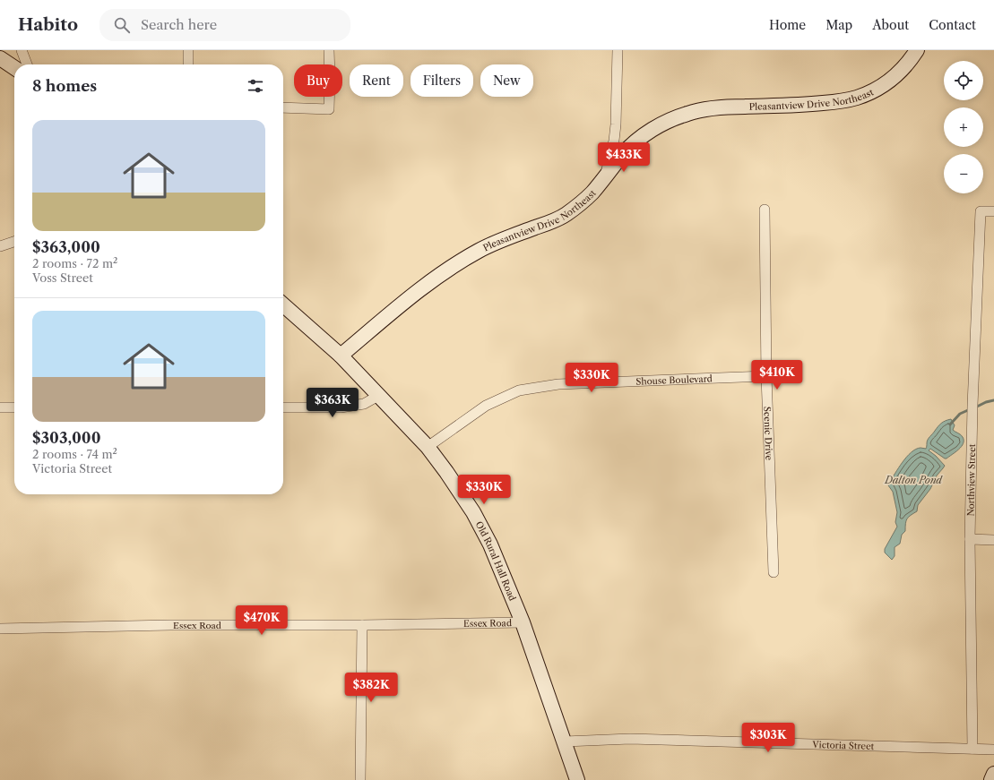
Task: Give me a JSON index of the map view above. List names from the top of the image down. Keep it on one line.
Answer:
{"streets":{"street":["Pleasantview Drive Northeast","Shouse Boulevard","Scenic Drive","Northview Street","Old Rural Hall Road","Essex Road","Victoria Street"]},"crossings":[["Pleasantview Drive Northeast","Old Rural Hall Road"],["Shouse Boulevard","Scenic Drive"],["Shouse Boulevard","Old Rural Hall Road"],["Northview Street","Victoria Street"],["Old Rural Hall Road","Essex Road"],["Old Rural Hall Road","Victoria Street"]],"water":["Dalton Pond"],"page":{"header":"Habito","search":"Search here","nav":["Home","Map","About","Contact"],"map_buttons":["+","−"],"chip":["Buy","Rent","Filters","New"],"heading":"8 homes","list":[{"name":"$363,000","note":"2 rooms · 72 m² · Voss Street"},{"name":"$303,000","note":"2 rooms · 74 m² · Victoria Street"}],"price":["$433K","$410K","$330K","$363K","$330K","$470K","$382K","$303K"]}}
